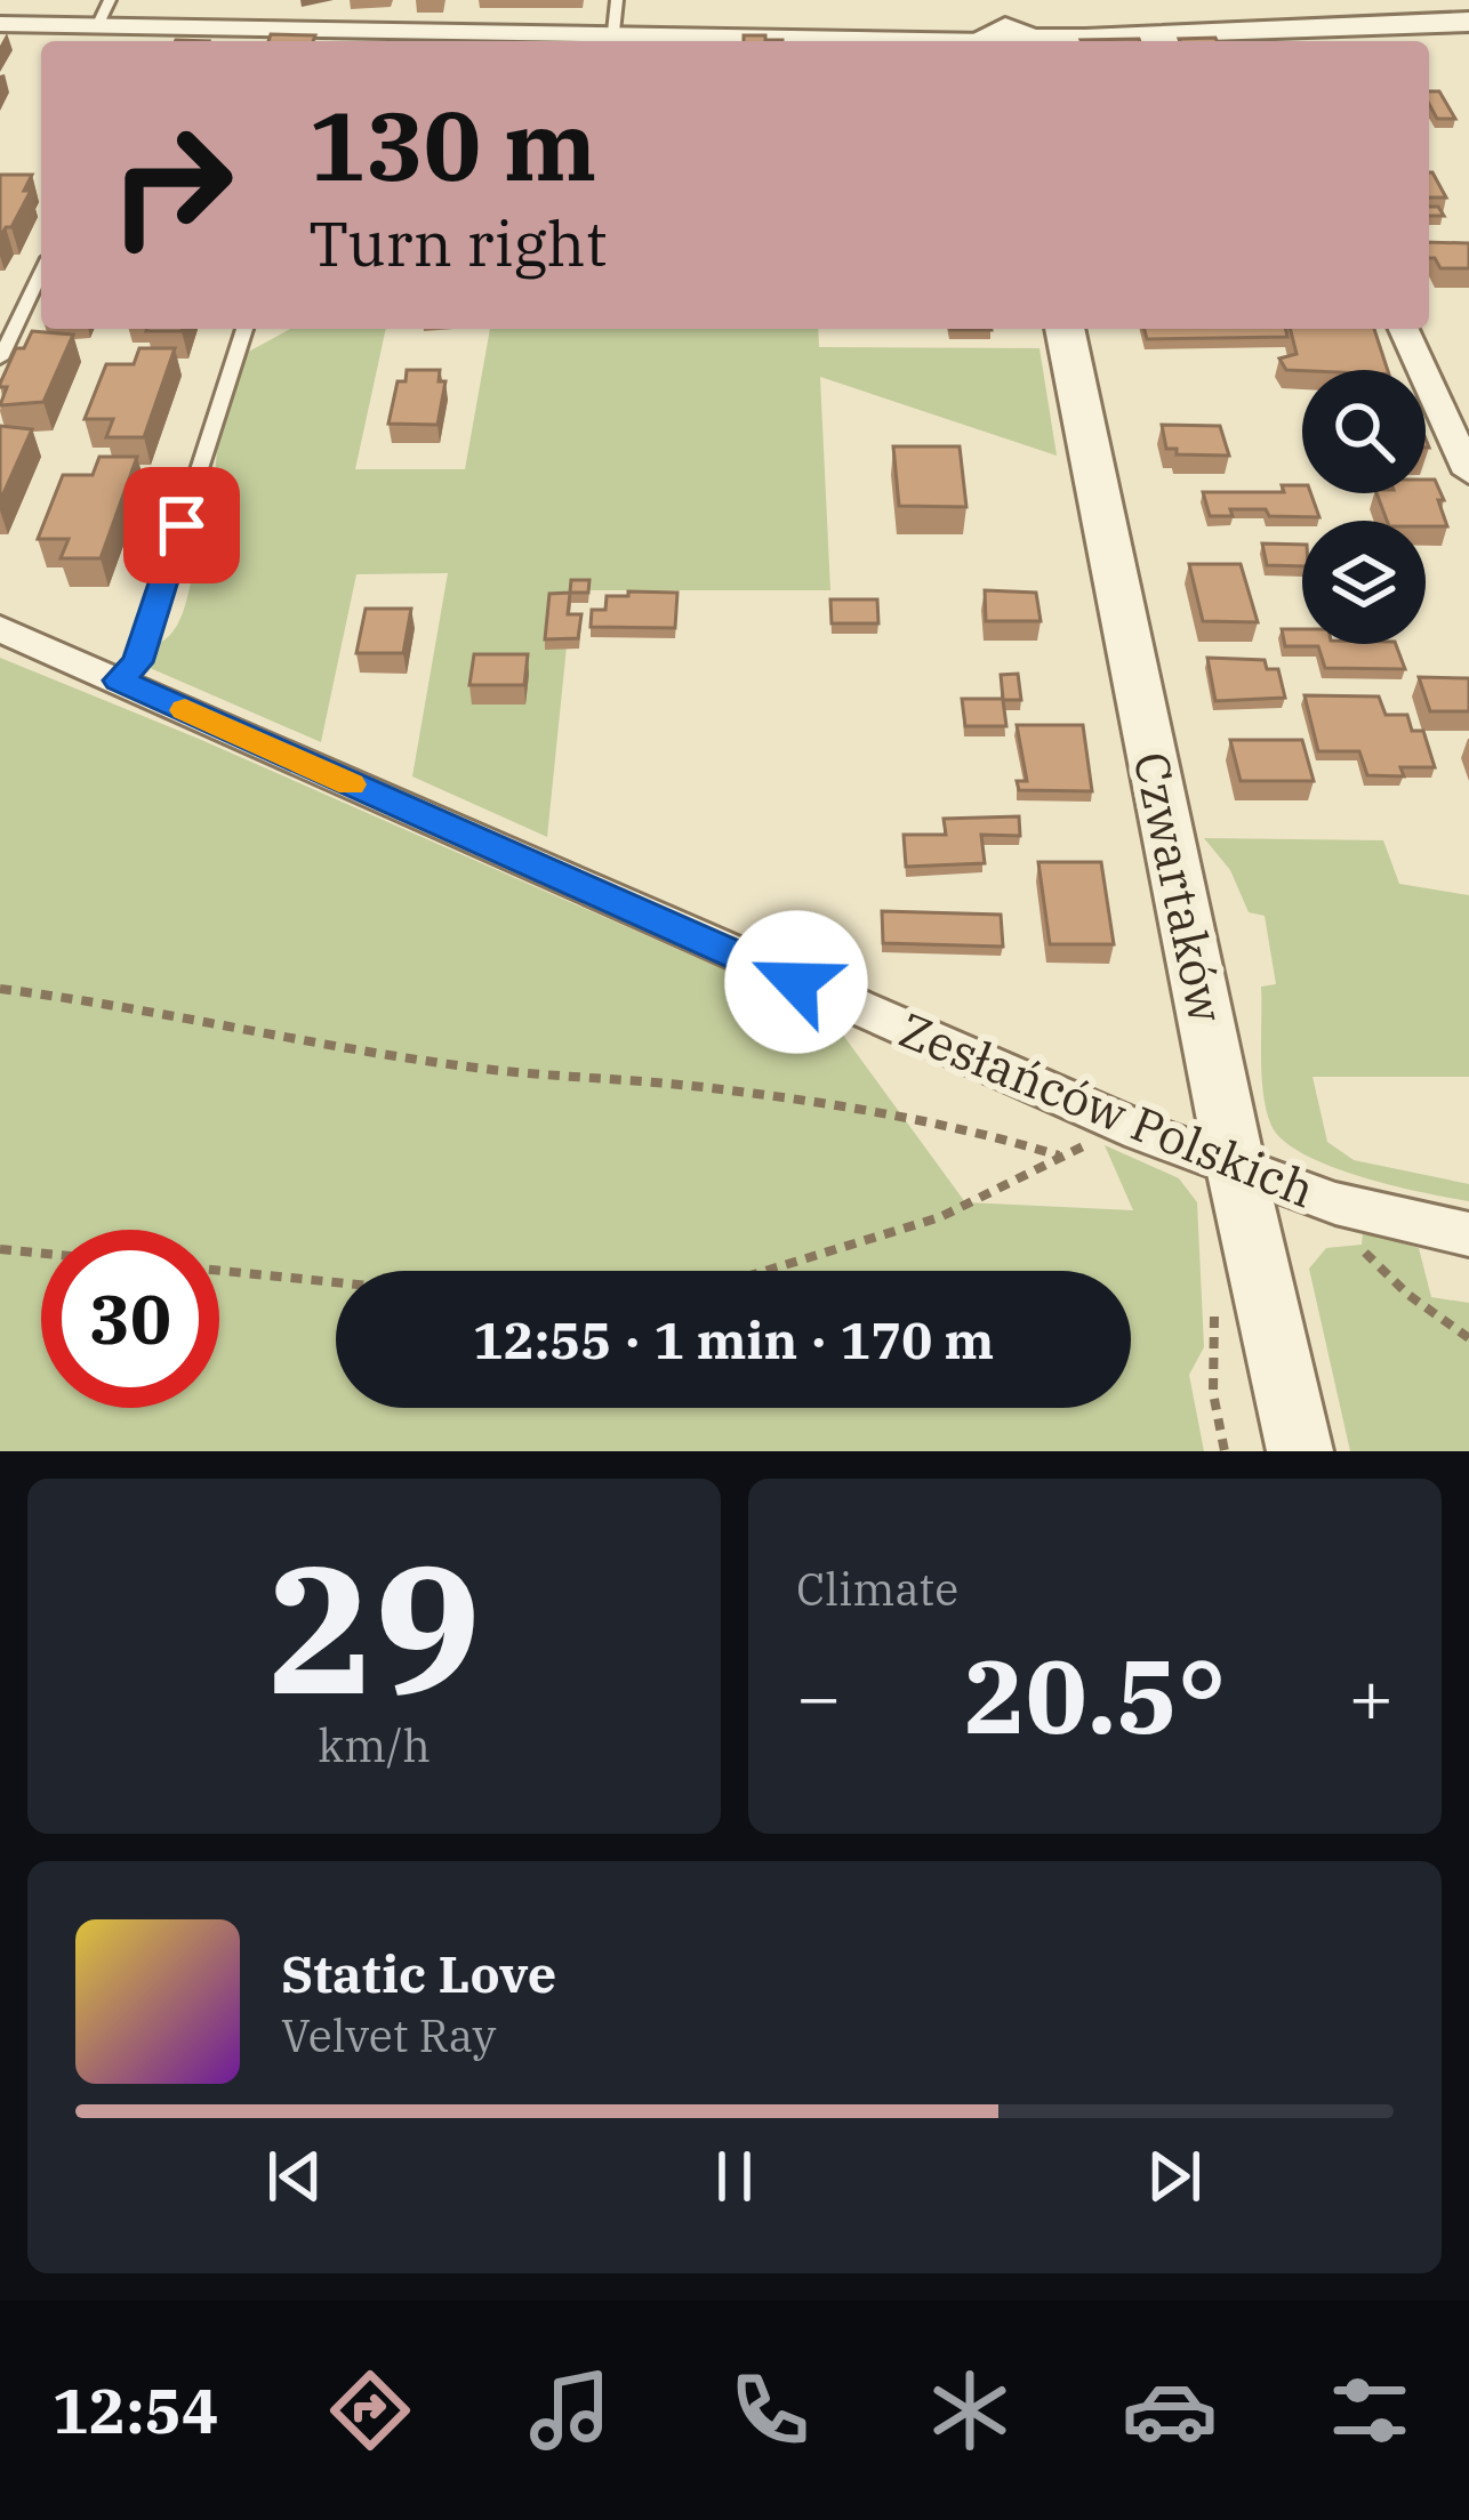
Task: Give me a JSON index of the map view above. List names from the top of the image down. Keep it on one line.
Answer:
{"streets":{"street":["Czwartaków","Zesłańców Polskich"]},"crossings":[["Czwartaków","Zesłańców Polskich"]],"page":{"turn":["130 m","Turn right"],"limit":"30","trip":"12:55 · 1 min · 170 m","tile":[["29","km/h"],"Climate"],"heat":["−","20.5°","+"],"song":["Static Love","Velvet Ray"],"tabs":"12:54"}}
